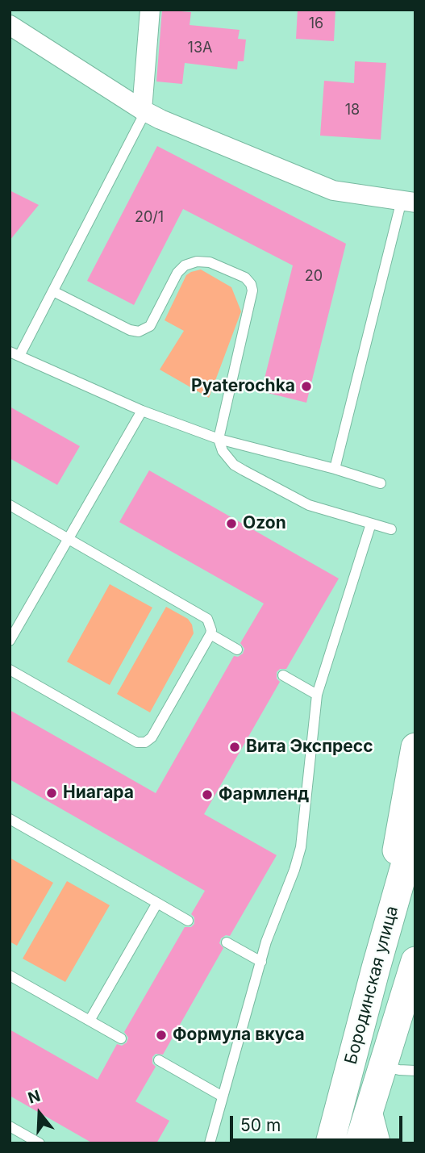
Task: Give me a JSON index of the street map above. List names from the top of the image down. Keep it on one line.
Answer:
{"streets":{"street":["Бородинская улица"]},"places":["Pyaterochka","Ozon","Вита Экспресс","Ниагара","Фармленд","Формула вкуса"],"house_numbers":["16","13А","18","20/1","20"],"scale_bar":"50 m","north":"top"}
